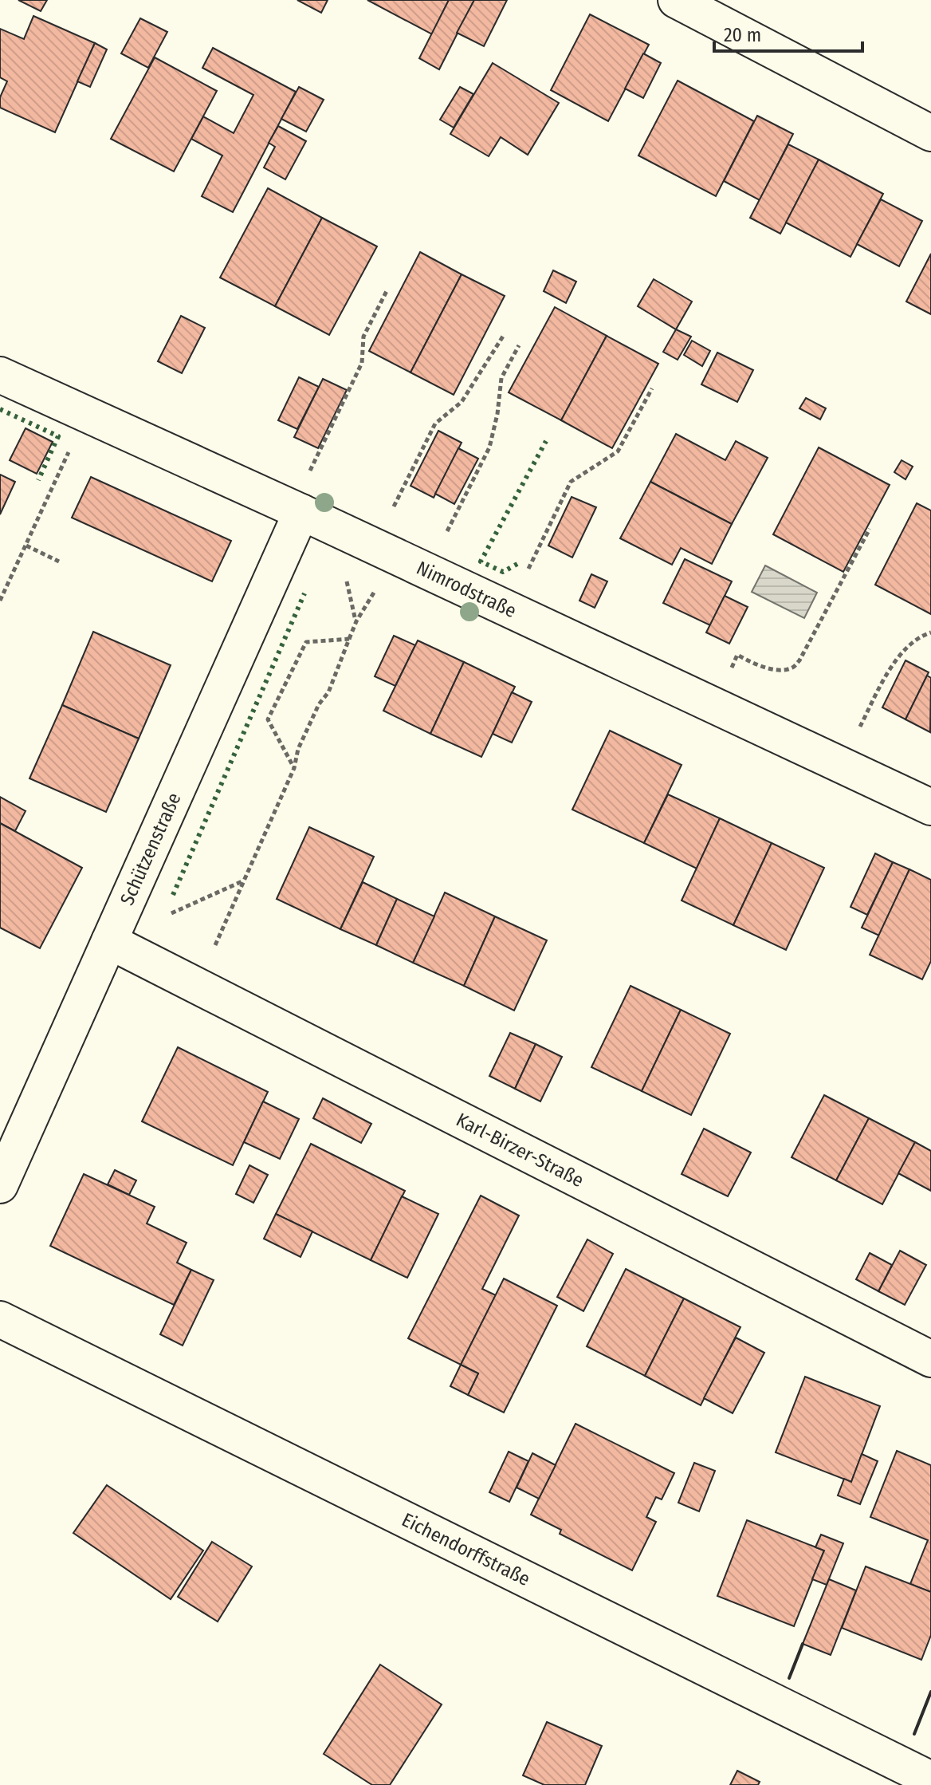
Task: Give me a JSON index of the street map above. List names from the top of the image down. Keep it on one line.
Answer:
{"streets":{"street":["Nimrodstraße","Schützenstraße","Karl-Birzer-Straße","Eichendorffstraße"]},"crossings":[["Nimrodstraße","Schützenstraße"],["Schützenstraße","Karl-Birzer-Straße"]],"scale_bar":"20 m"}
